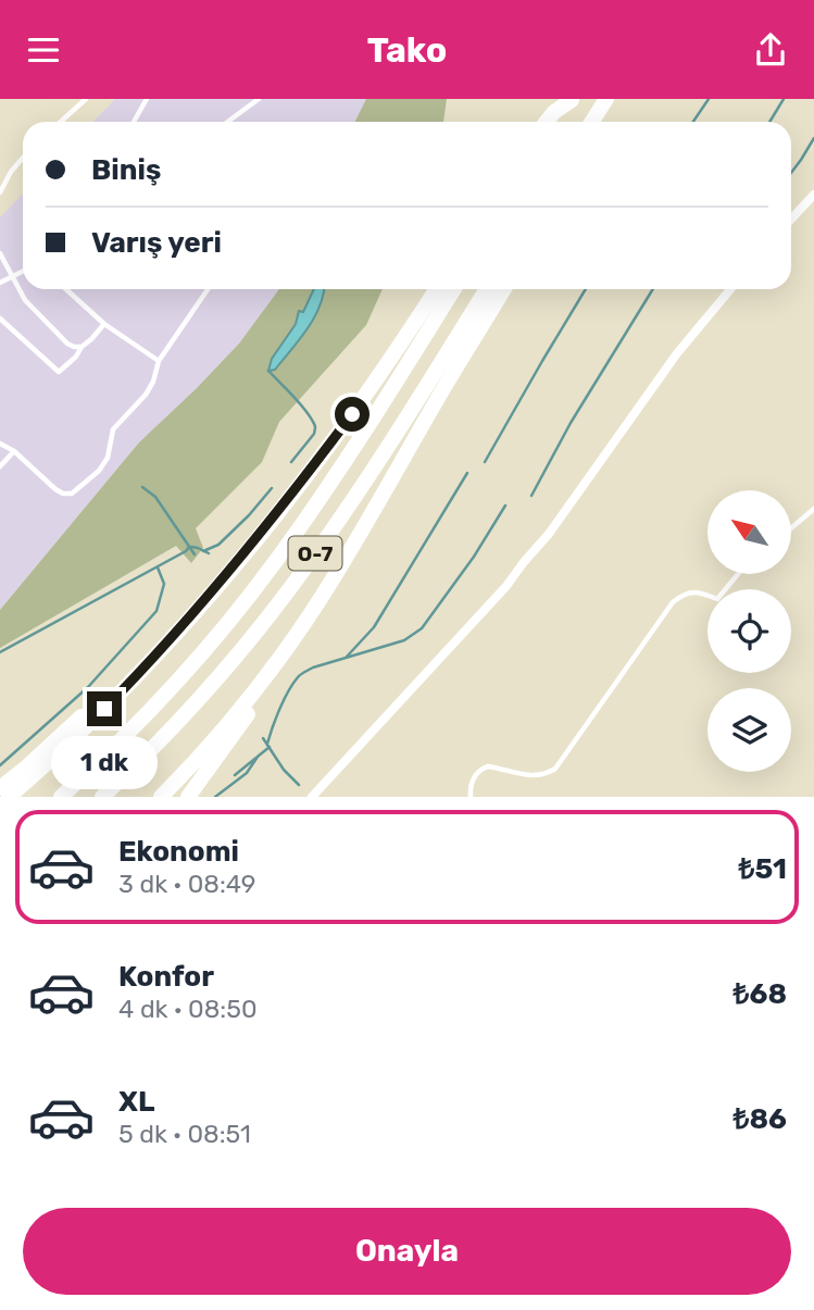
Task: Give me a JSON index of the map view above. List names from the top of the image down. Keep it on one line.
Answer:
{"streets":{"highway":["O-7"]},"north":"top left","page":{"header":"Tako","banner":["Biniş","Varış yeri"],"bubble":"1 dk","list":[{"name":"Ekonomi","note":"3 dk · 08:49","value":"₺51"},{"name":"Konfor","note":"4 dk · 08:50","value":"₺68"},{"name":"XL","note":"5 dk · 08:51","value":"₺86"}],"buttons":"Onayla"}}
